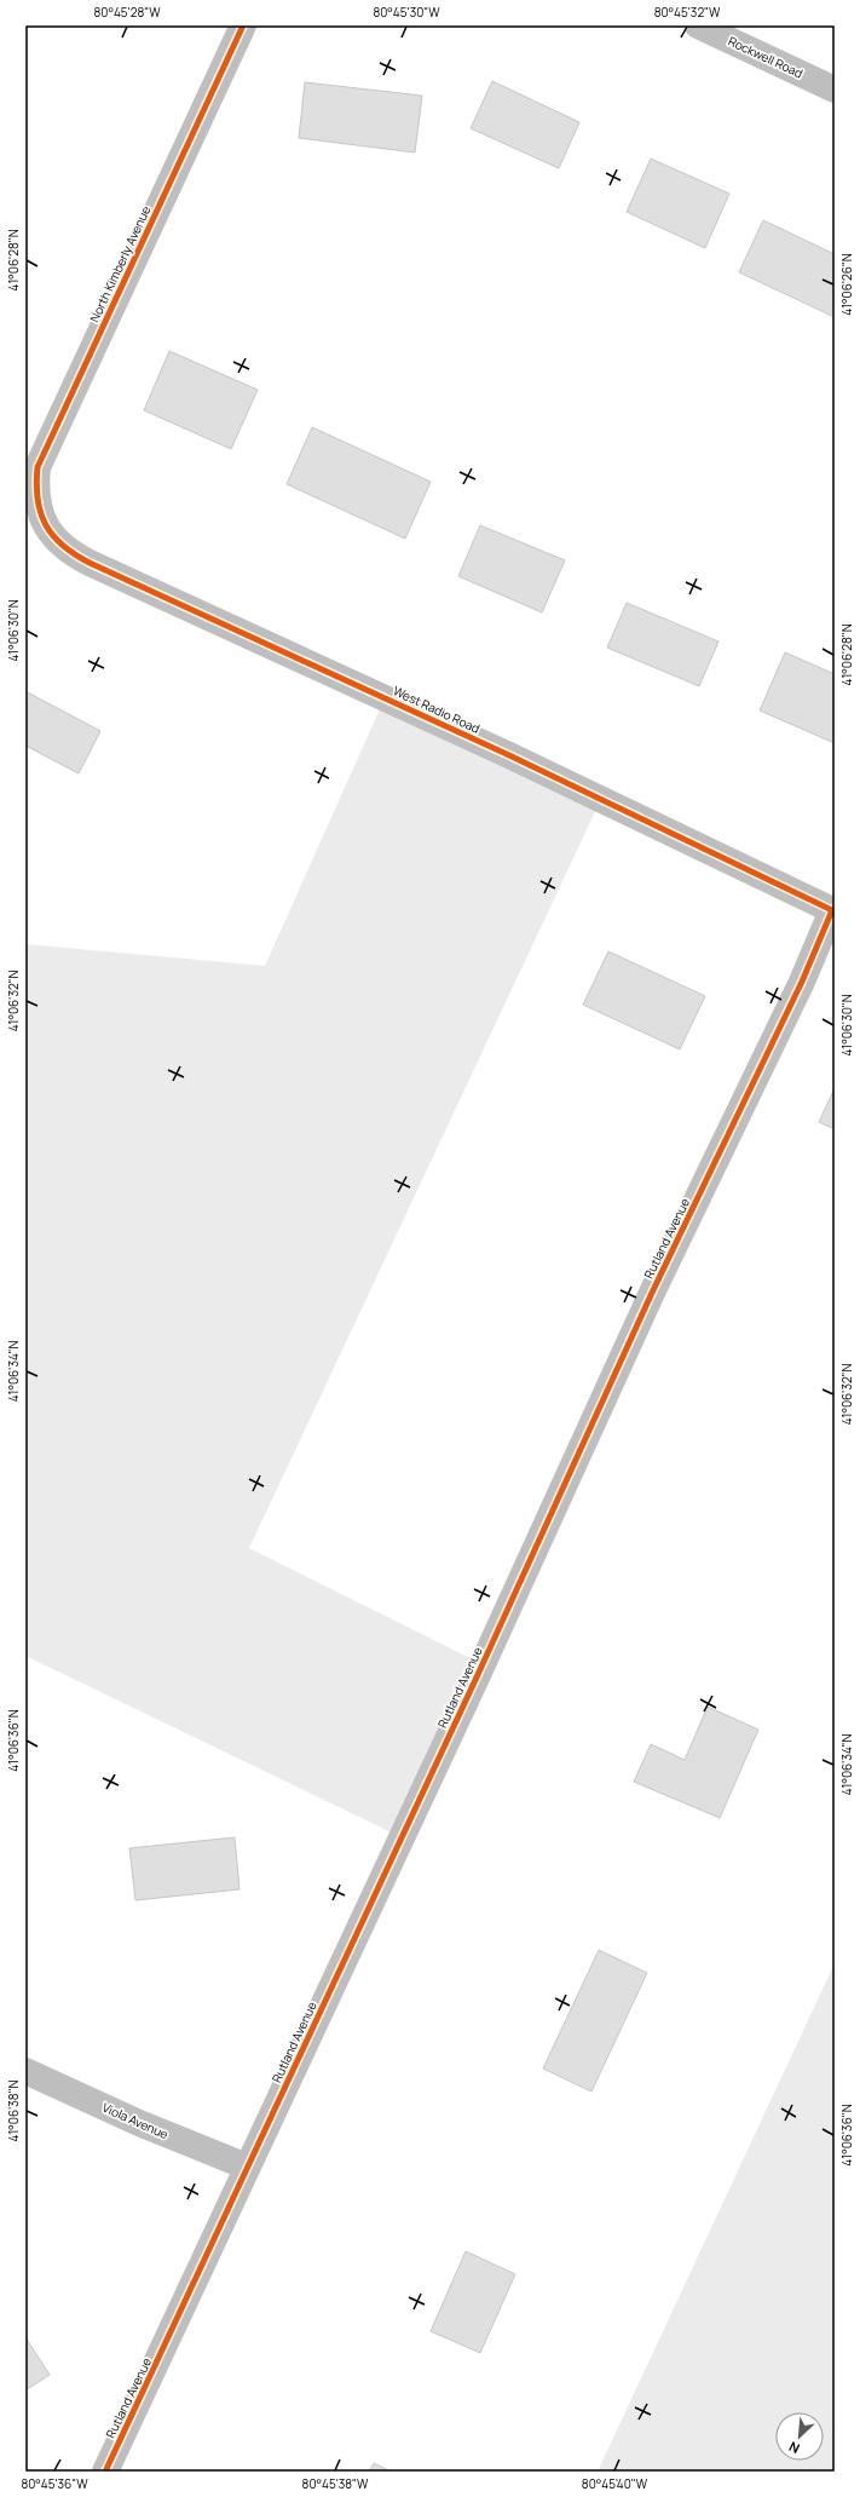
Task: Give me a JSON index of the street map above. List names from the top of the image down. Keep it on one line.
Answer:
{"streets":{"street":["Rockwell Road","North Kimberly Avenue","West Radio Road","Rutland Avenue","Viola Avenue"]},"crossings":[["North Kimberly Avenue","West Radio Road"],["West Radio Road","Rutland Avenue"],["Rutland Avenue","Viola Avenue"]],"north":"bottom left","coordinates":["80°45'28\"W","80°45'30\"W","80°45'32\"W","41°06'28\"N","41°06'26\"N","41°06'30\"N","41°06'32\"N","41°06'34\"N","41°06'36\"N","41°06'38\"N","80°45'36\"W","80°45'38\"W","80°45'40\"W"]}
